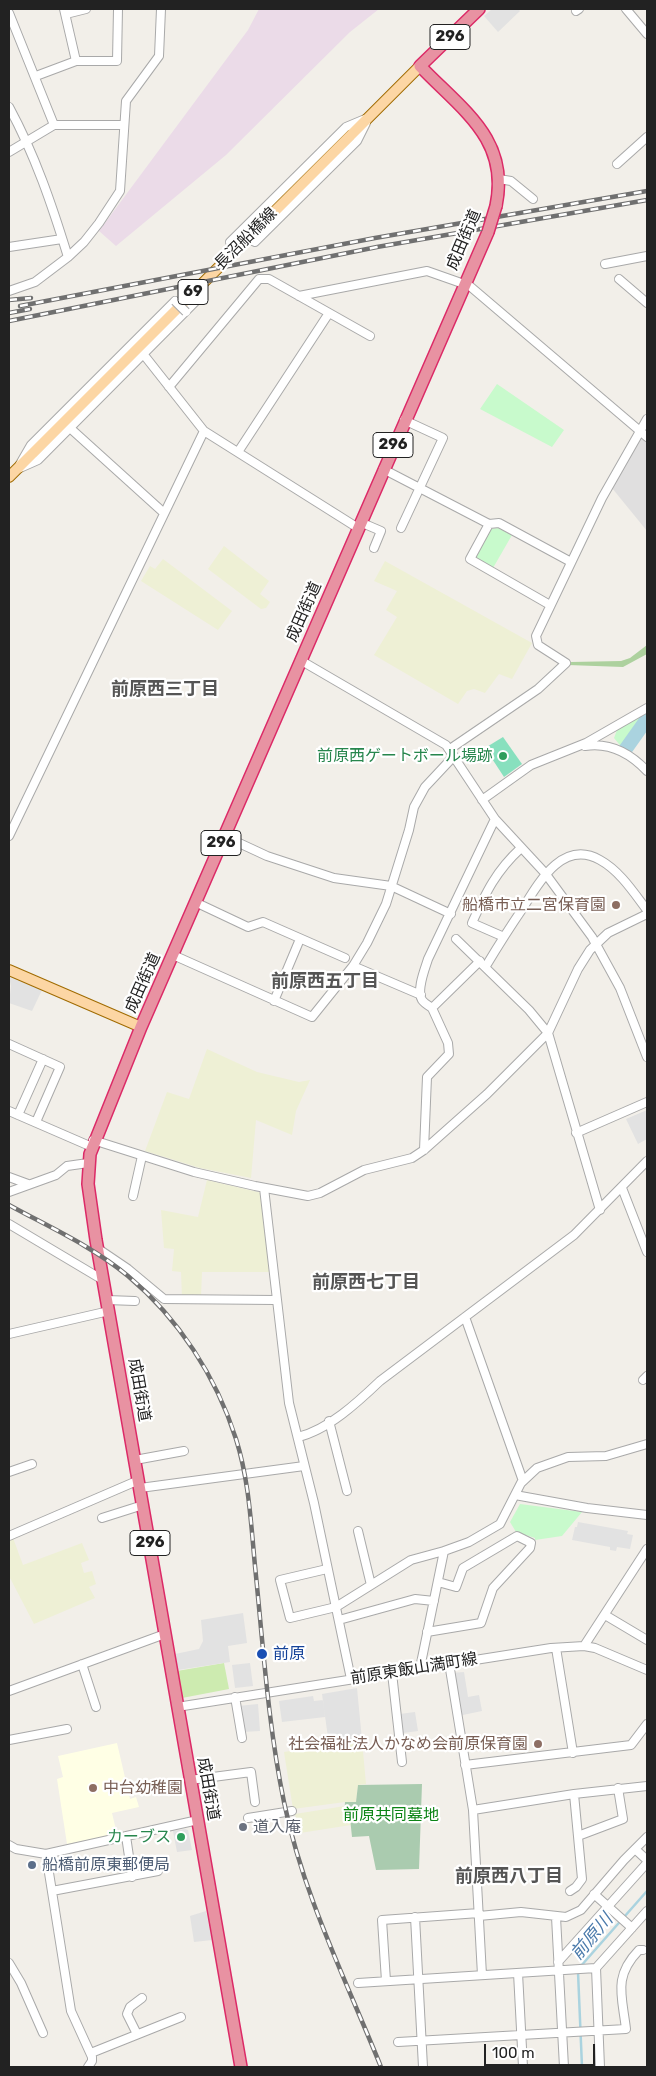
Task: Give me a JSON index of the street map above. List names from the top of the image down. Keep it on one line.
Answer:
{"streets":{"highway":["296","成田街道"],"main road":["長沼船橋線","69"],"street":["前原東飯山満町線"]},"crossings":[["296","長沼船橋線"],["296","成田街道"],["長沼船橋線","成田街道"],["成田街道","前原東飯山満町線"]],"districts":["前原西三丁目","前原西五丁目","前原西七丁目","前原西八丁目"],"water":["前原川"],"parks":["前原共同墓地"],"places":["前原西ゲートボール場跡","船橋市立二宮保育園","前原","社会福祉法人かなめ会前原保育園","中台幼稚園","道入庵","カーブス","船橋前原東郵便局"],"scale_bar":"100 m"}
